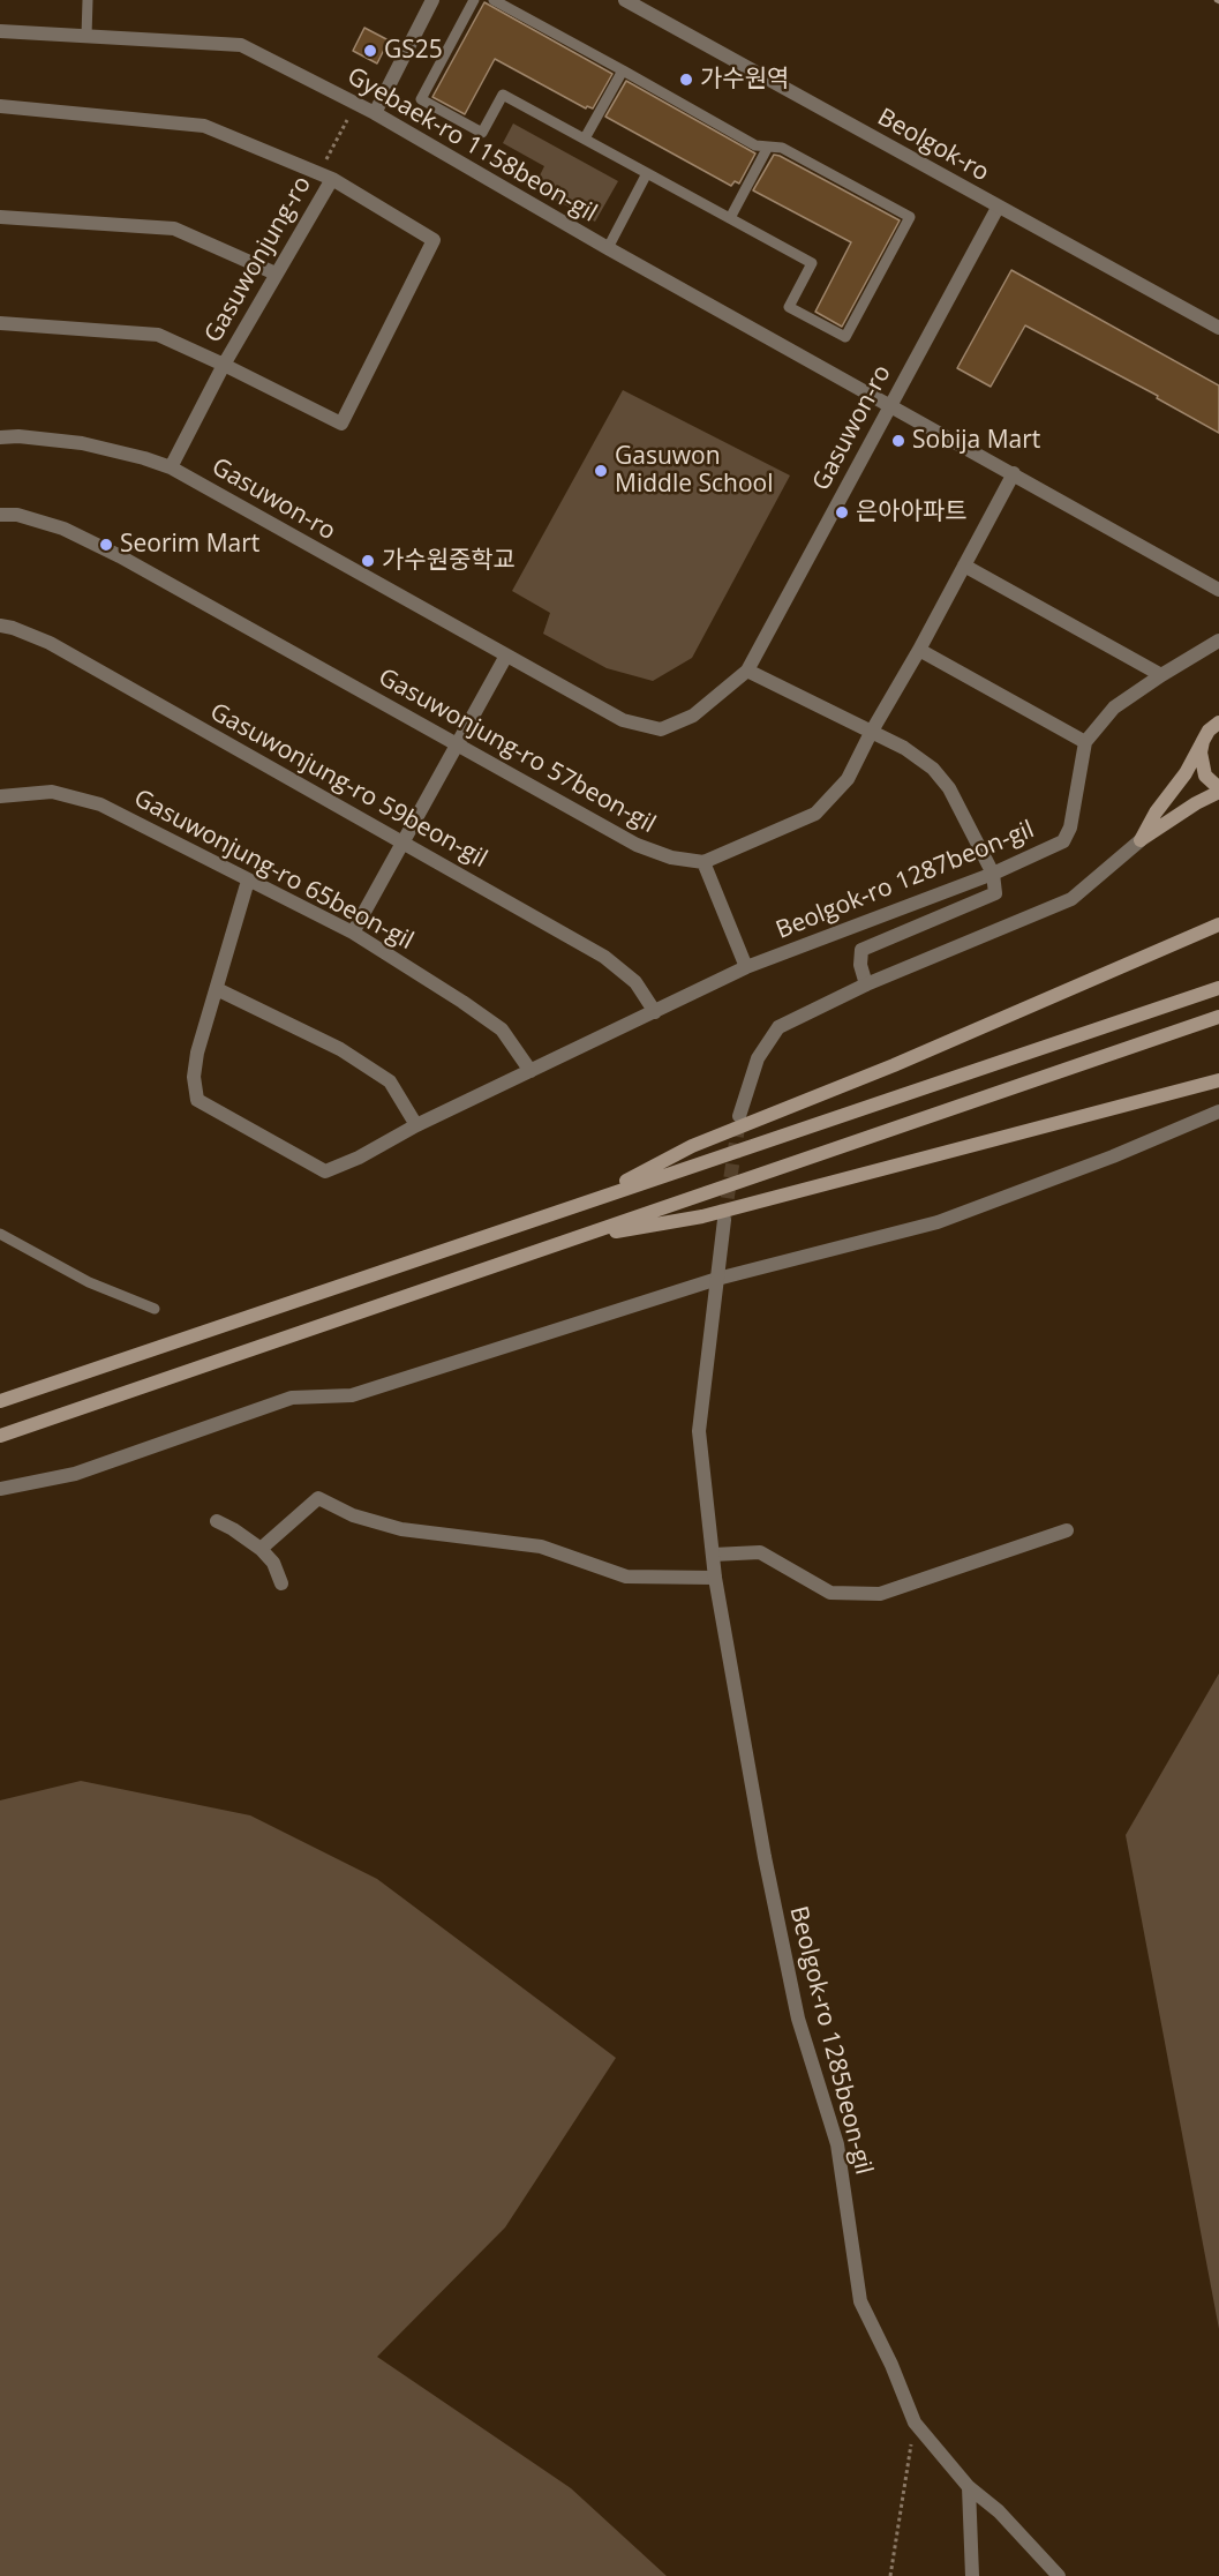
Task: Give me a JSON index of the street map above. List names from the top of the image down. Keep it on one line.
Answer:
{"streets":{"street":["Gyebaek-ro 1158beon-gil","Beolgok-ro","Gasuwonjung-ro","Gasuwon-ro","Gasuwonjung-ro 57beon-gil","Gasuwonjung-ro 59beon-gil","Gasuwonjung-ro 65beon-gil","Beolgok-ro 1287beon-gil","Beolgok-ro 1285beon-gil"]},"crossings":[["Gyebaek-ro 1158beon-gil","Gasuwon-ro"],["Beolgok-ro","Gasuwon-ro"],["Gasuwonjung-ro","Gasuwon-ro"],["Gasuwonjung-ro 59beon-gil","Beolgok-ro 1287beon-gil"],["Gasuwonjung-ro 65beon-gil","Beolgok-ro 1287beon-gil"]],"places":["GS25","가수원역","Sobija Mart","Gasuwon Middle School","은아아파트","Seorim Mart","가수원중학교"]}
